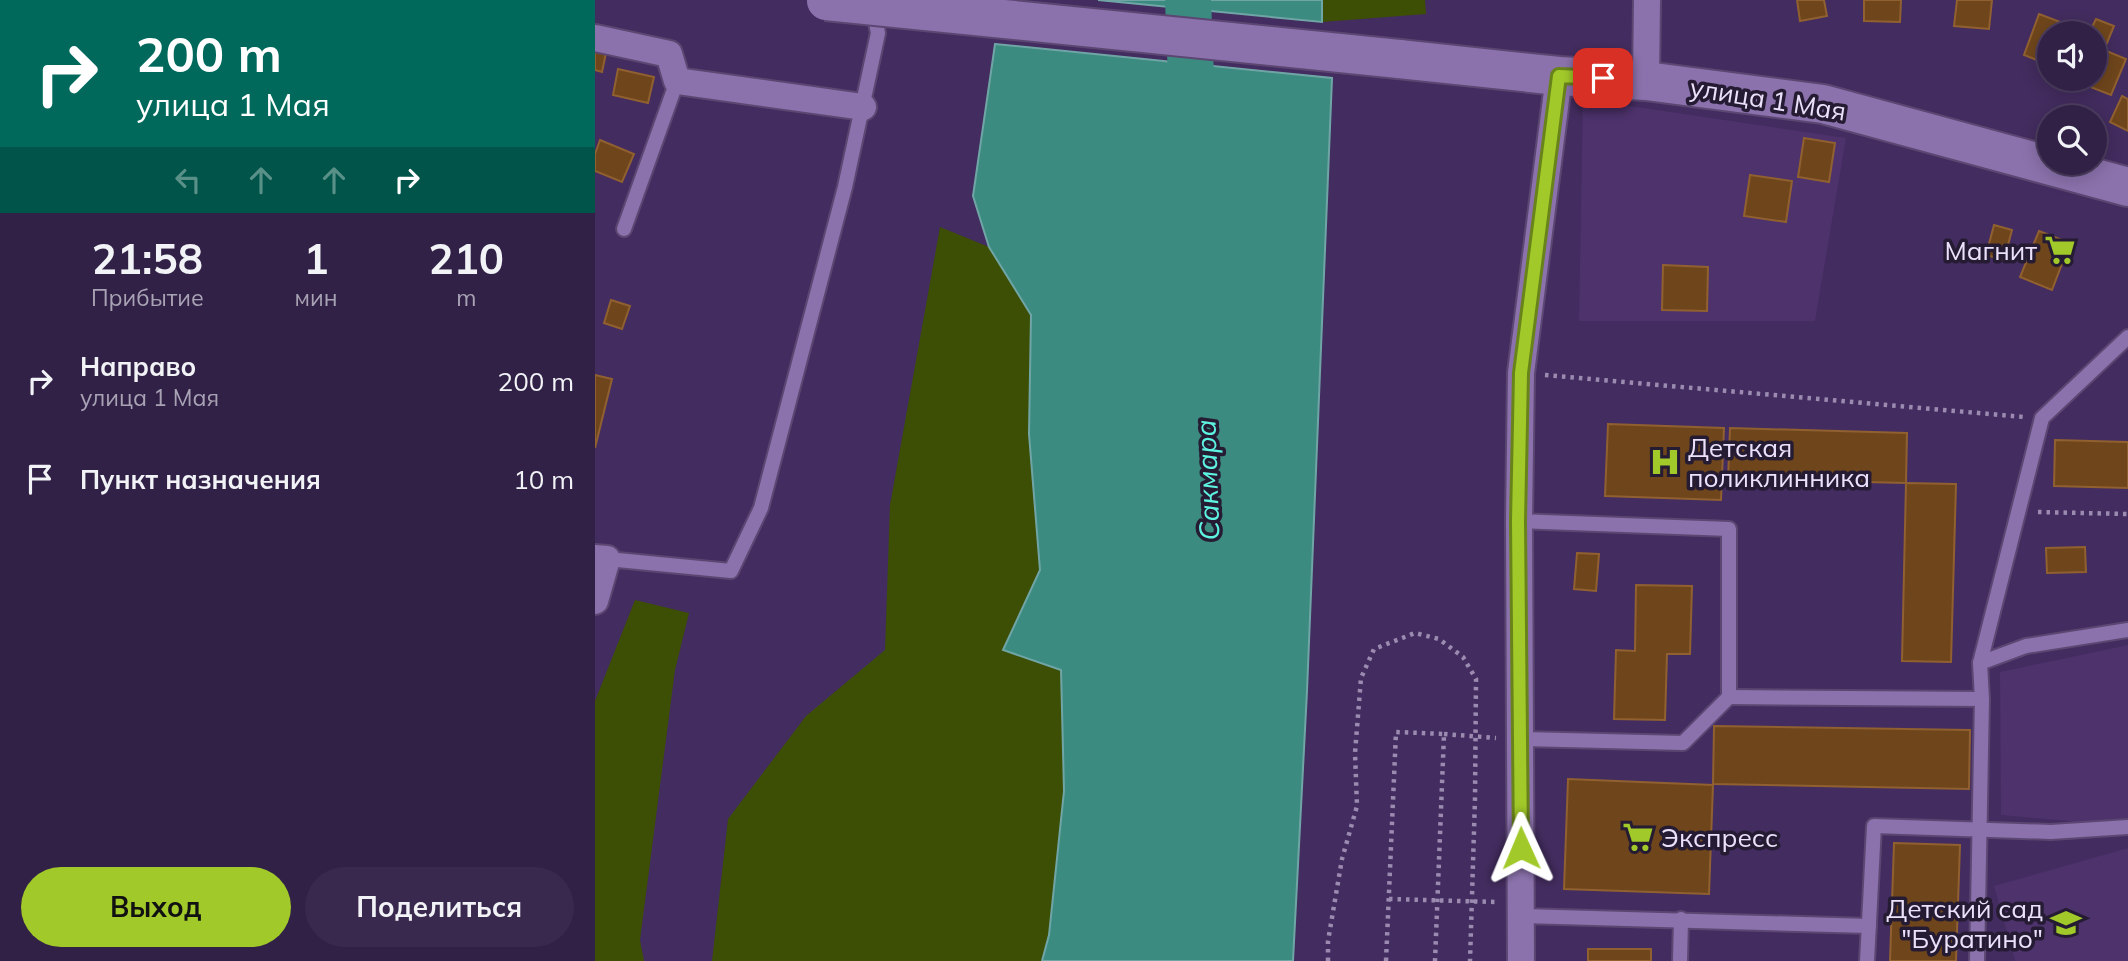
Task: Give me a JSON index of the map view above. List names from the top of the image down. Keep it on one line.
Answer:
{"streets":{"main road":["улица 1 Мая"]},"water":["Сакмара"],"places":{"supermarket":["Магнит","Экспресс"],"hospital":["Детская поликлинника"],"school or university":["Детский сад \"Буратино\""]},"page":{"turn":["200 m","улица 1 Мая"],"eta":["21:58","Прибытие","1","мин","210","m"],"list":[{"name":"Направо","note":"улица 1 Мая","value":"200 m"},{"name":"Пункт назначения","value":"10 m"}],"buttons":["Выход","Поделиться"]}}
